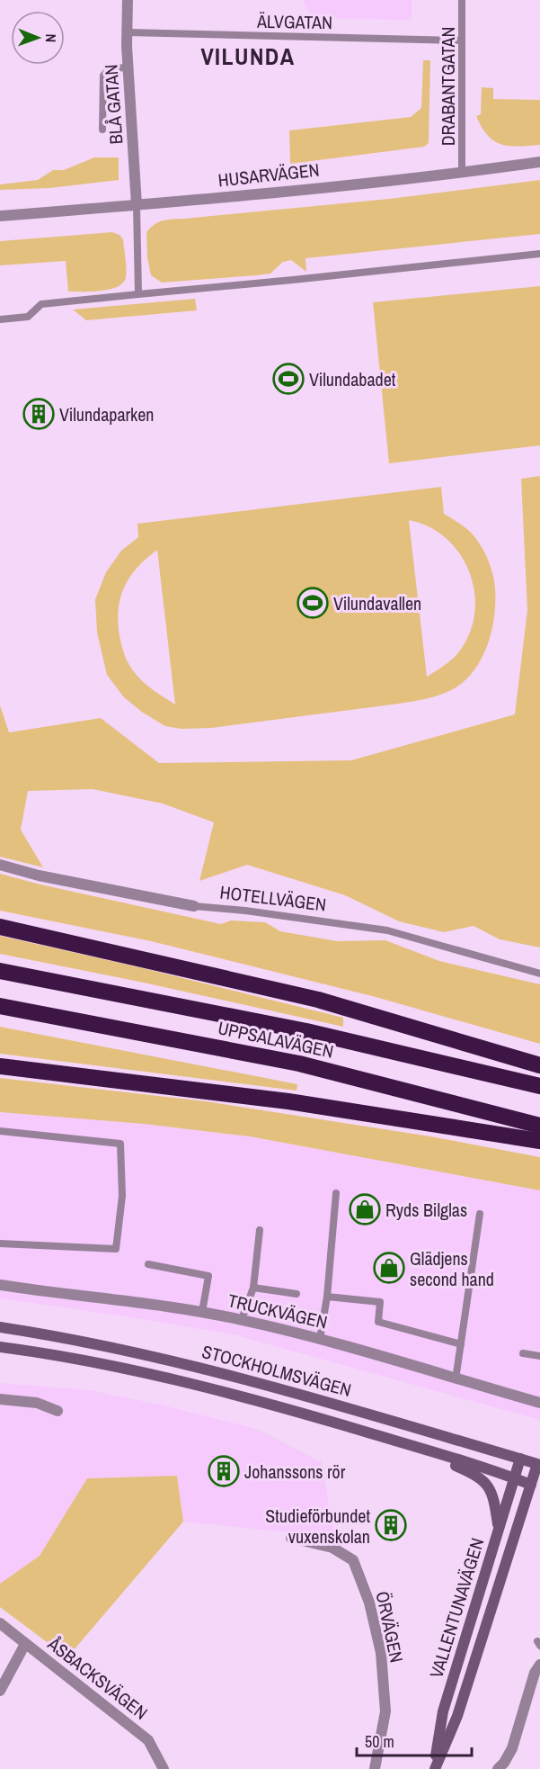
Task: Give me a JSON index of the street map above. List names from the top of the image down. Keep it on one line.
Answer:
{"streets":{"highway":["UPPSALAVÄGEN"],"main road":["STOCKHOLMSVÄGEN","VALLENTUNAVÄGEN"],"street":["BLÅ GATAN","HUSARVÄGEN","HOTELLVÄGEN","TRUCKVÄGEN","ÖRVÄGEN","ÅSBACKSVÄGEN"],"lane":["ÄLVGATAN","DRABANTGATAN"]},"crossings":[["ÄLVGATAN","DRABANTGATAN"],["ÄLVGATAN","BLÅ GATAN"],["DRABANTGATAN","HUSARVÄGEN"],["BLÅ GATAN","HUSARVÄGEN"],["STOCKHOLMSVÄGEN","VALLENTUNAVÄGEN"]],"districts":["VILUNDA"],"places":{"sports":["Vilundabadet","Vilundavallen"],"building":["Vilundaparken","Johanssons rör","Studieförbundet vuxenskolan"],"shop":["Ryds Bilglas","Glädjens second hand"]},"scale_bar":"50 m","north":"right"}
